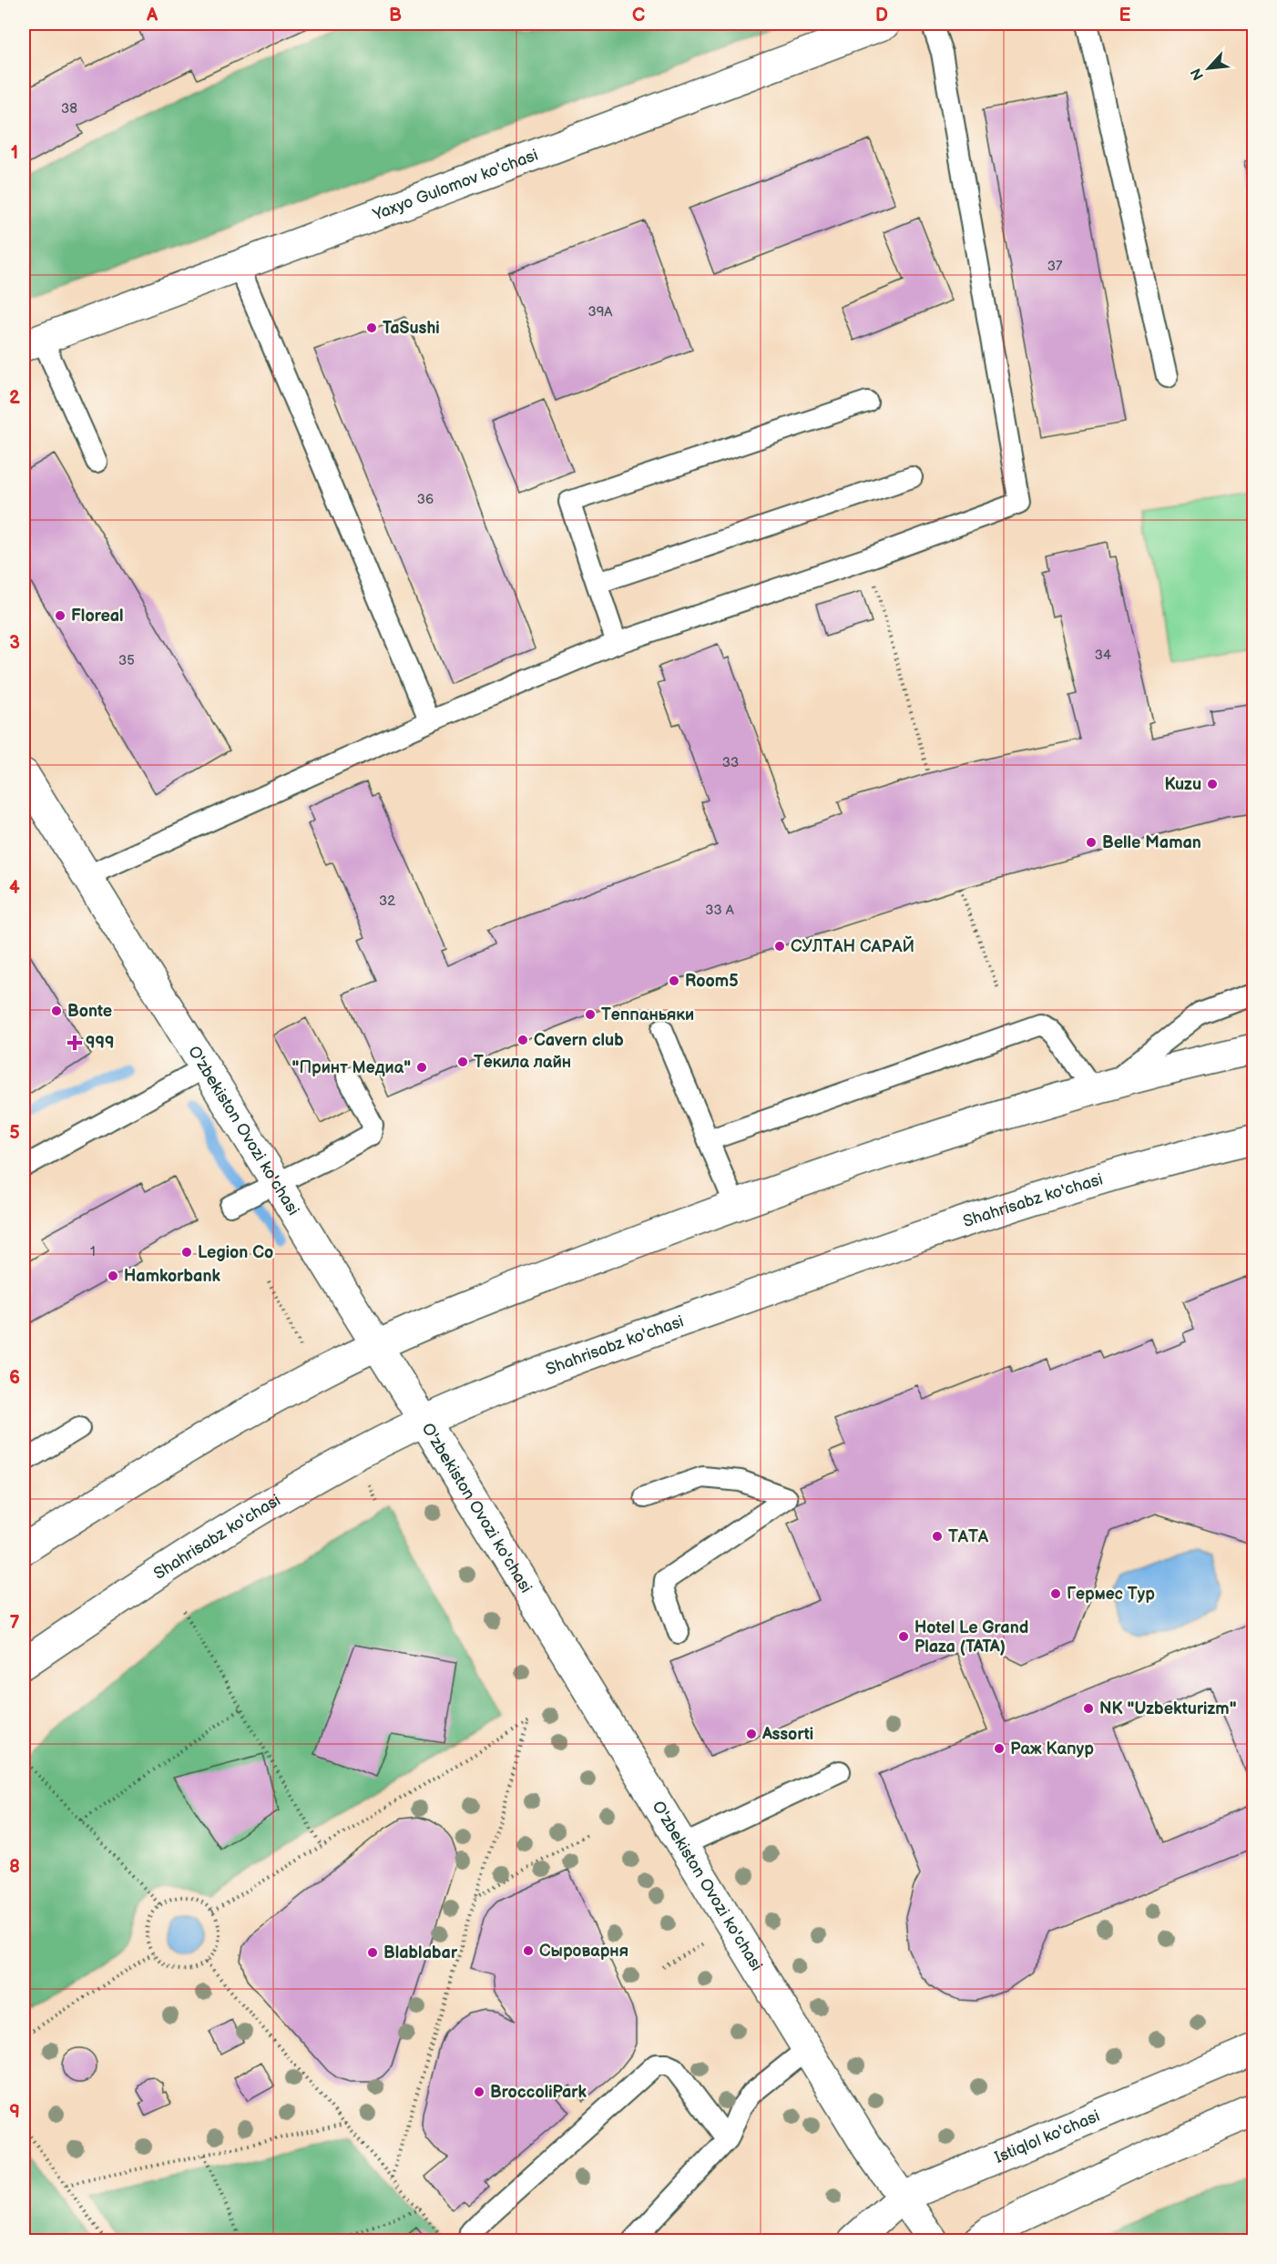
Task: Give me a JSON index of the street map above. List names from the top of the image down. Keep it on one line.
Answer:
{"streets":{"street":["Yaxyo Gulomov ko'chasi","O'zbekiston Ovozi ko'chasi","Shahrisabz ko'chasi","Istiqlol ko'chasi"]},"crossings":[["O'zbekiston Ovozi ko'chasi","Shahrisabz ko'chasi"],["O'zbekiston Ovozi ko'chasi","Istiqlol ko'chasi"]],"places":{"other":["TaSushi","Floreal","Kuzu","Belle Maman","СУЛТАН САРАЙ","Room5","Bonte","Теппаньяки","Cavern club","Текила лайн","\"Принт Медиа\"","Legion Co","Hamkorbank","ТАТА","Гермес Тур","Hotel Le Grand Plaza (TATA)","NK \"Uzbekturizm\"","Assorti","Раж Капур","Сыроварня","Blablabar","BroccoliPark"],"health":["999"]},"house_numbers":["38","37","39A","36","34","35","33","32","33 А","1"],"north":"bottom left","grid":{"columns":["A","B","C","D","E"],"rows":["1","2","3","4","5","6","7","8","9"]}}
